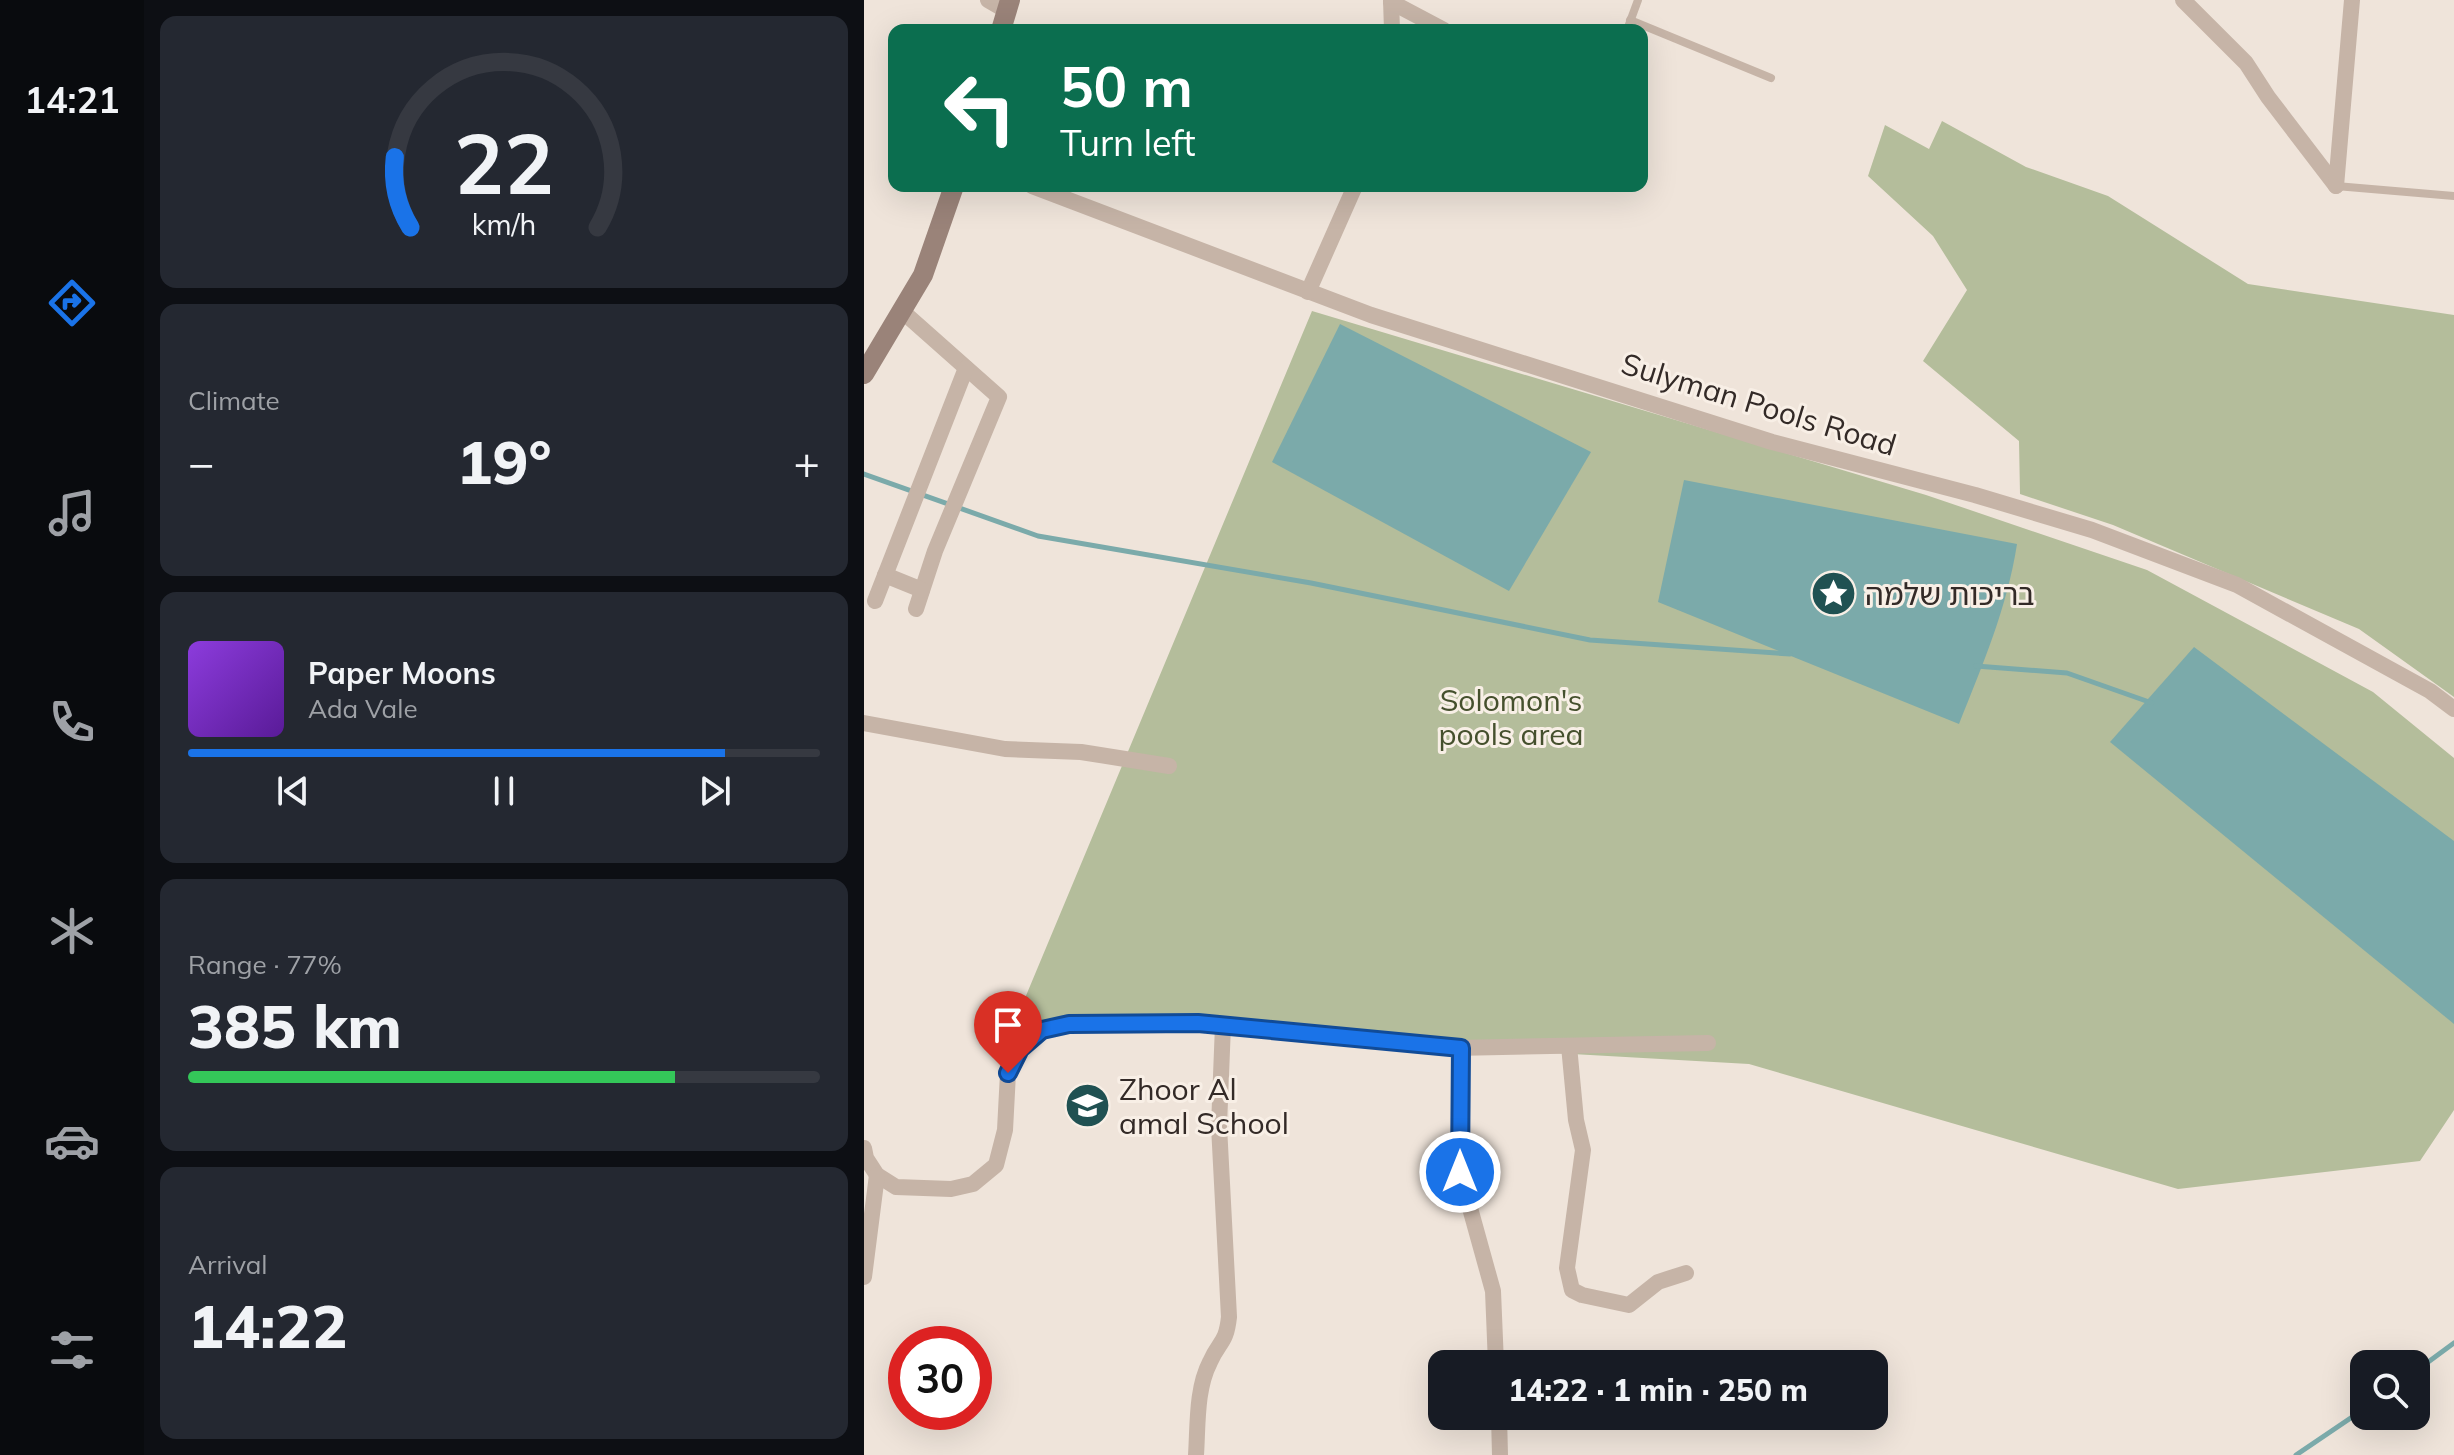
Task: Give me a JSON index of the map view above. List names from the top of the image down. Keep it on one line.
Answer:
{"streets":{"street":["Sulyman Pools Road"]},"parks":["Solomon's pools area"],"places":{"place":["בריכות שלמה"],"school or university":["Zhoor Al amal School"]},"page":{"tabs":"14:21","turn":["50 m","Turn left"],"tile":["Climate",["Range · 77%","385 km"],["Arrival","14:22"]],"heat":["−","19°","+"],"song":["Paper Moons","Ada Vale"],"limit":"30","trip":"14:22 · 1 min · 250 m","gauge":["22","km/h"]}}
